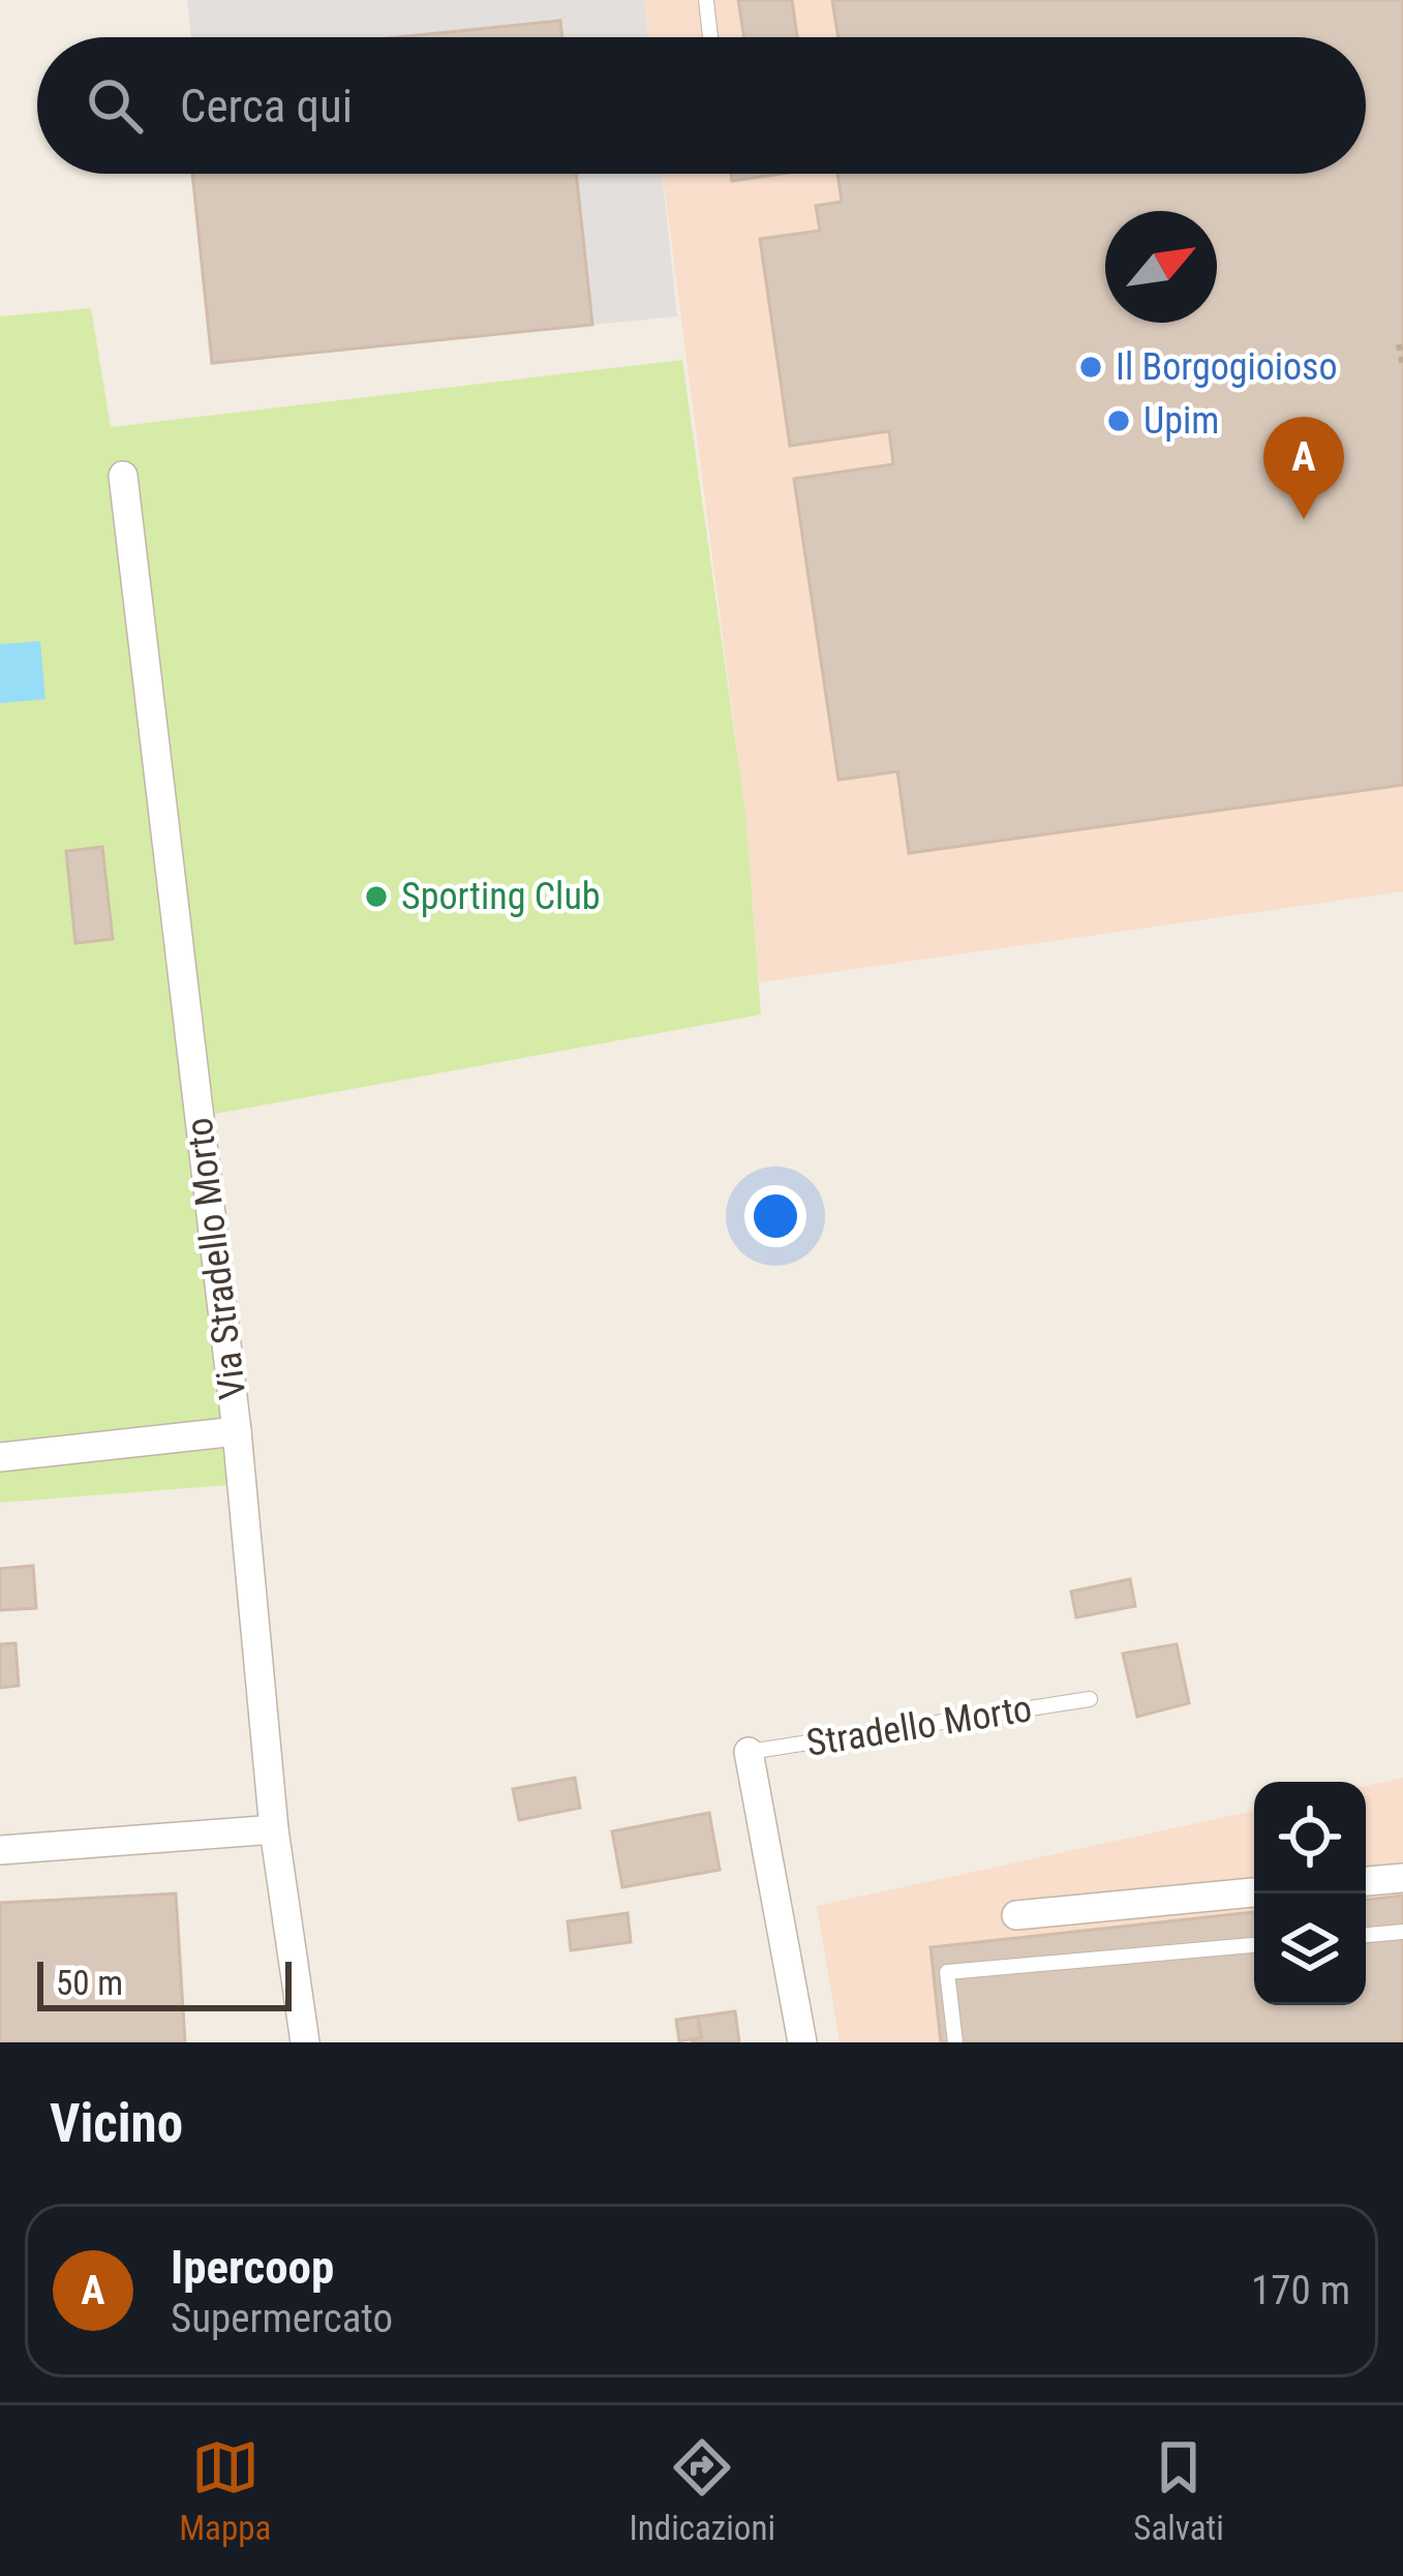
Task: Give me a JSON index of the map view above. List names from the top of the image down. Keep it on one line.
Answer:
{"streets":{"street":["Via Stradello Morto"],"lane":["Stradello Morto"]},"places":["Il Borgogioioso","Upim","Sporting Club"],"scale_bar":"50 m","north":"top right","page":{"search":"Cerca qui","pins":"A","scale":"50 m","heading":"Vicino","list":[{"mark":"A","name":"Ipercoop","note":"Supermercato","value":"170 m"}],"nav":["Mappa","Indicazioni","Salvati"]}}
